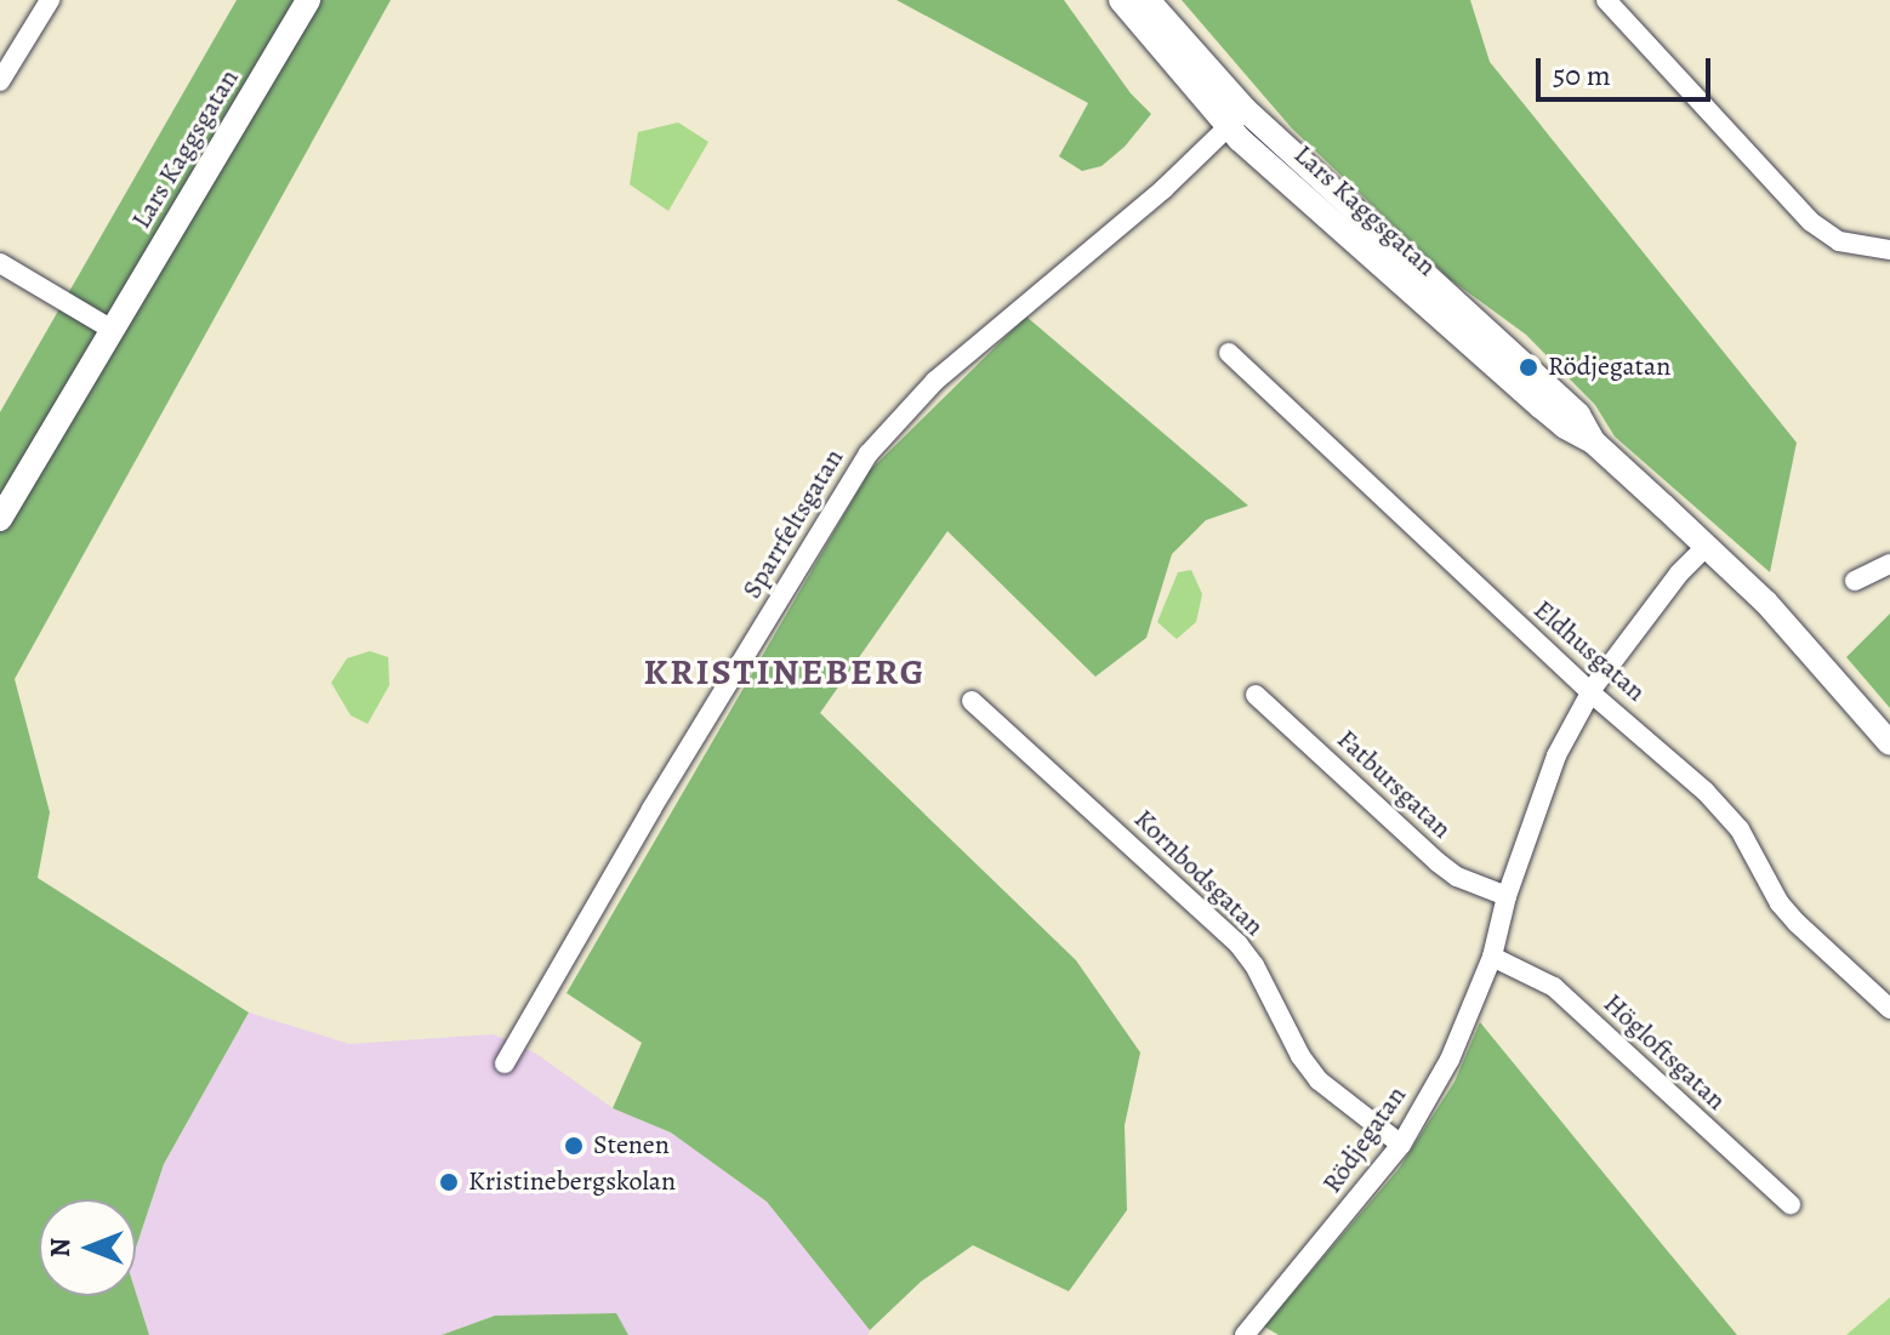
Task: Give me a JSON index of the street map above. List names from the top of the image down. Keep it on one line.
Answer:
{"streets":{"street":["Lars Kaggsgatan","Sparrfeltsgatan","Eldhusgatan","Fatbursgatan","Kornbodsgatan","Högloftsgatan","Rödjegatan"]},"crossings":[["Lars Kaggsgatan","Sparrfeltsgatan"],["Lars Kaggsgatan","Rödjegatan"],["Eldhusgatan","Rödjegatan"],["Fatbursgatan","Rödjegatan"],["Kornbodsgatan","Rödjegatan"],["Högloftsgatan","Rödjegatan"]],"districts":["KRISTINEBERG"],"places":["Rödjegatan","Stenen","Kristinebergskolan"],"scale_bar":"50 m","north":"left"}
